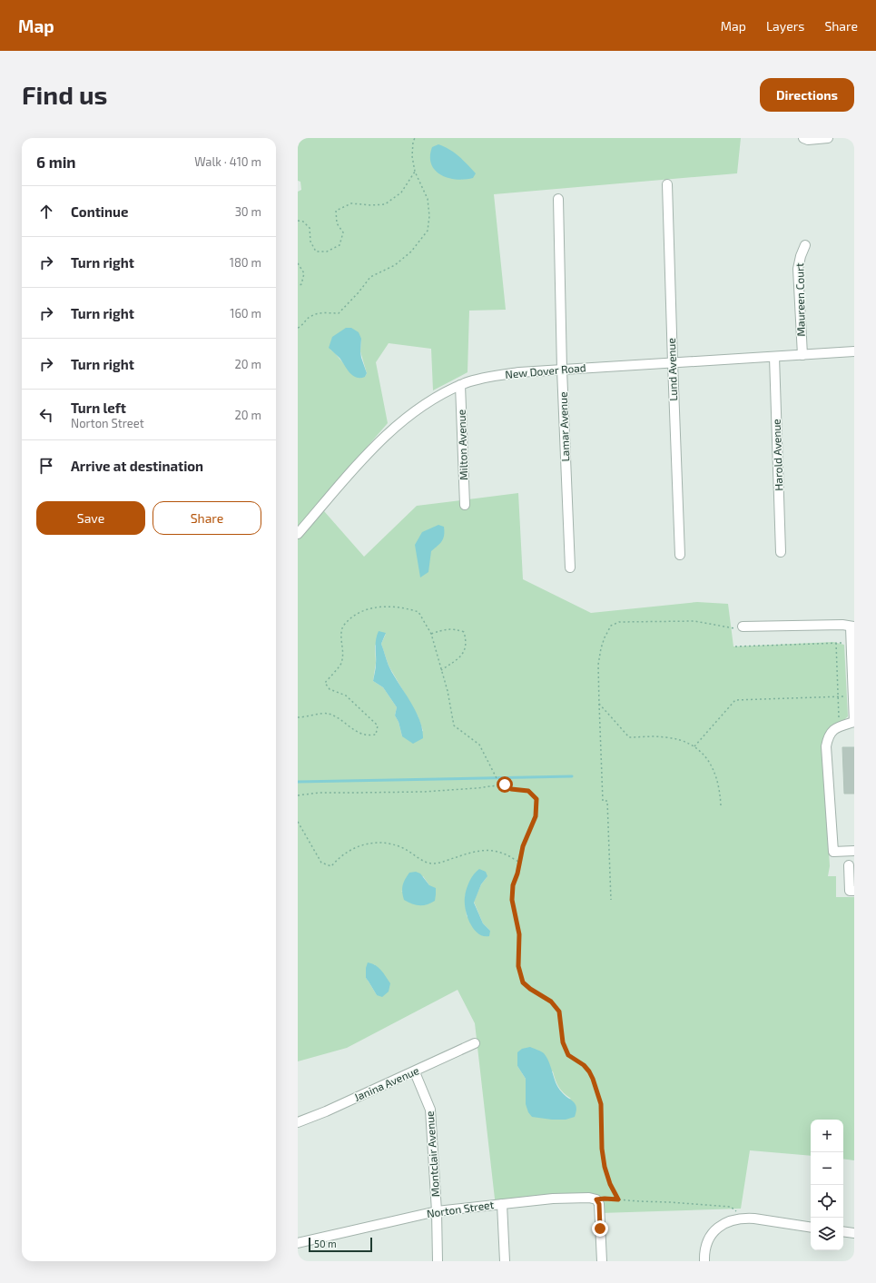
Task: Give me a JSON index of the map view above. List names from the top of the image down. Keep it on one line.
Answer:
{"streets":{"street":["Maureen Court","Lund Avenue","New Dover Road","Lamar Avenue","Milton Avenue","Harold Avenue","Janina Avenue","Montclair Avenue","Norton Street"]},"crossings":[["Maureen Court","New Dover Road"],["Lund Avenue","New Dover Road"],["New Dover Road","Lamar Avenue"],["New Dover Road","Milton Avenue"],["New Dover Road","Harold Avenue"],["Janina Avenue","Montclair Avenue"],["Montclair Avenue","Norton Street"]],"scale_bar":"50 m","page":{"header":"Map","nav":["Map","Layers","Share"],"buttons":["Directions",["Save","Share"]],"title":"Find us","heading":["6 min","Walk · 410 m"],"list":[["Continue","30 m"],["Turn right","180 m"],["Turn right","160 m"],["Turn right","20 m"],["Turn left","Norton Street","20 m"],"Arrive at destination"],"map_buttons":["+","−"],"scale":"50 m"}}
